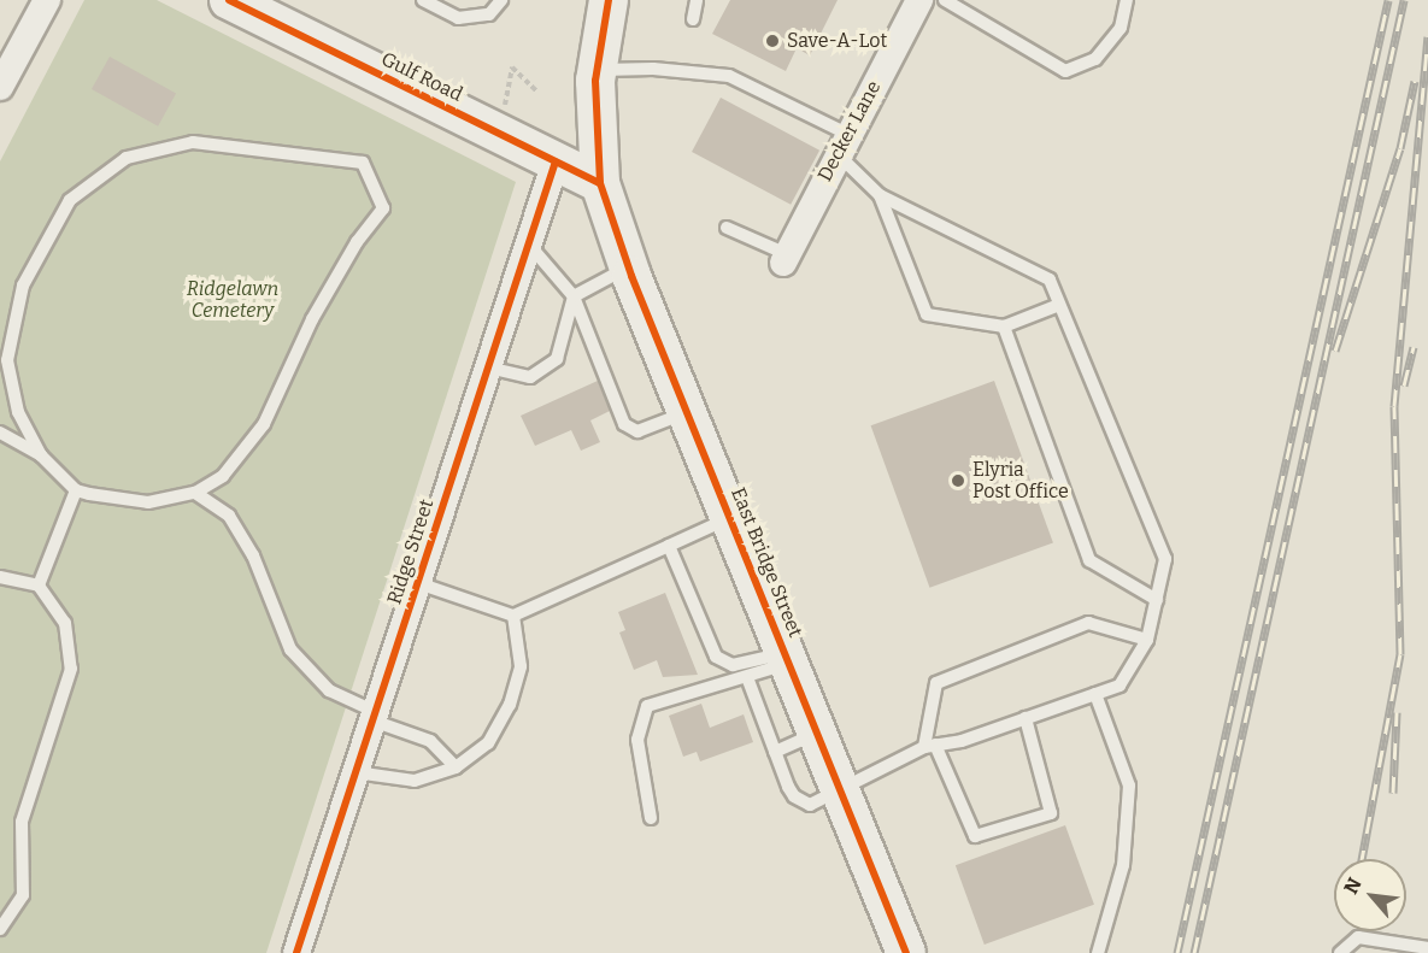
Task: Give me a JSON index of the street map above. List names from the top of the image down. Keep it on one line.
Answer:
{"streets":{"main road":["Gulf Road","East Bridge Street"],"street":["Decker Lane","Ridge Street"]},"crossings":[["Gulf Road","Ridge Street"],["Gulf Road","East Bridge Street"]],"parks":["Ridgelawn Cemetery"],"places":["Save-A-Lot","Elyria Post Office"],"north":"top left"}
